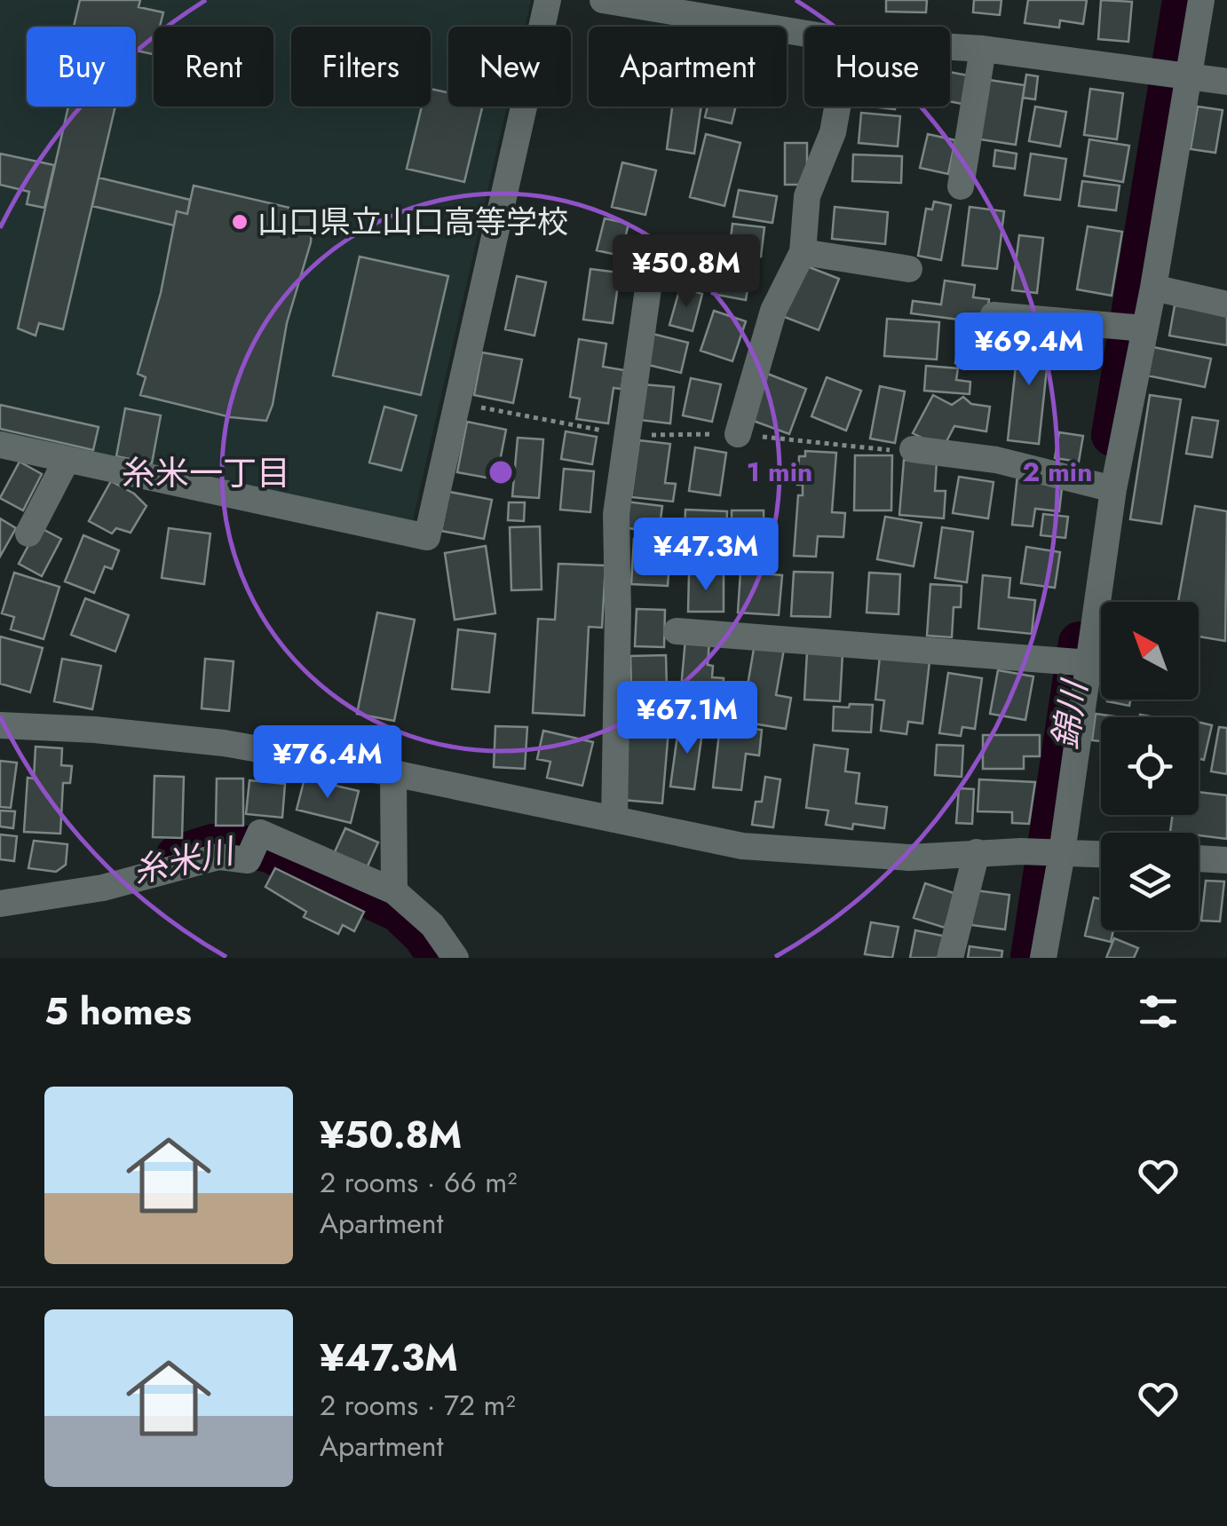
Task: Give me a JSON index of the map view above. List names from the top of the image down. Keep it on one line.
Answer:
{"districts":["糸米一丁目"],"water":["錦川","糸米川"],"places":["山口県立山口高等学校"],"north":"top left","page":{"chip":["Buy","Rent","Filters","New","Apartment","House"],"price":["¥50.8M","¥69.4M","¥47.3M","¥67.1M","¥76.4M"],"heading":"5 homes","list":[{"name":"¥50.8M","note":"2 rooms · 66 m² · Apartment"},{"name":"¥47.3M","note":"2 rooms · 72 m² · Apartment"}]},"rings":["1 min","2 min"]}
